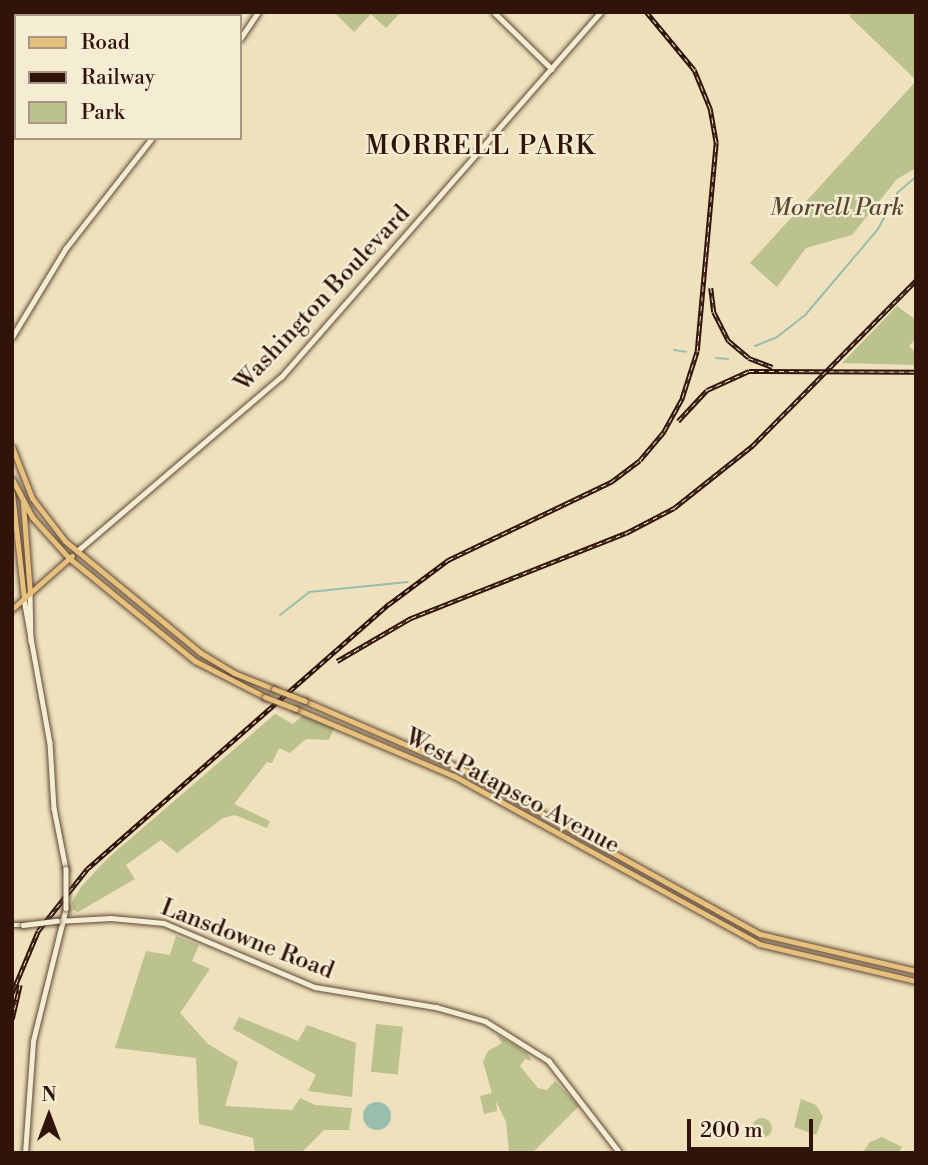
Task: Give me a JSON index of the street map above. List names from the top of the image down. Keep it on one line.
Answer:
{"streets":{"main road":["Washington Boulevard","West Patapsco Avenue"],"street":["Lansdowne Road"]},"crossings":[["Washington Boulevard","West Patapsco Avenue"]],"districts":["MORRELL PARK"],"parks":["Morrell Park"],"legend":["Road","Railway","Park"],"scale_bar":"200 m","north":"top"}
